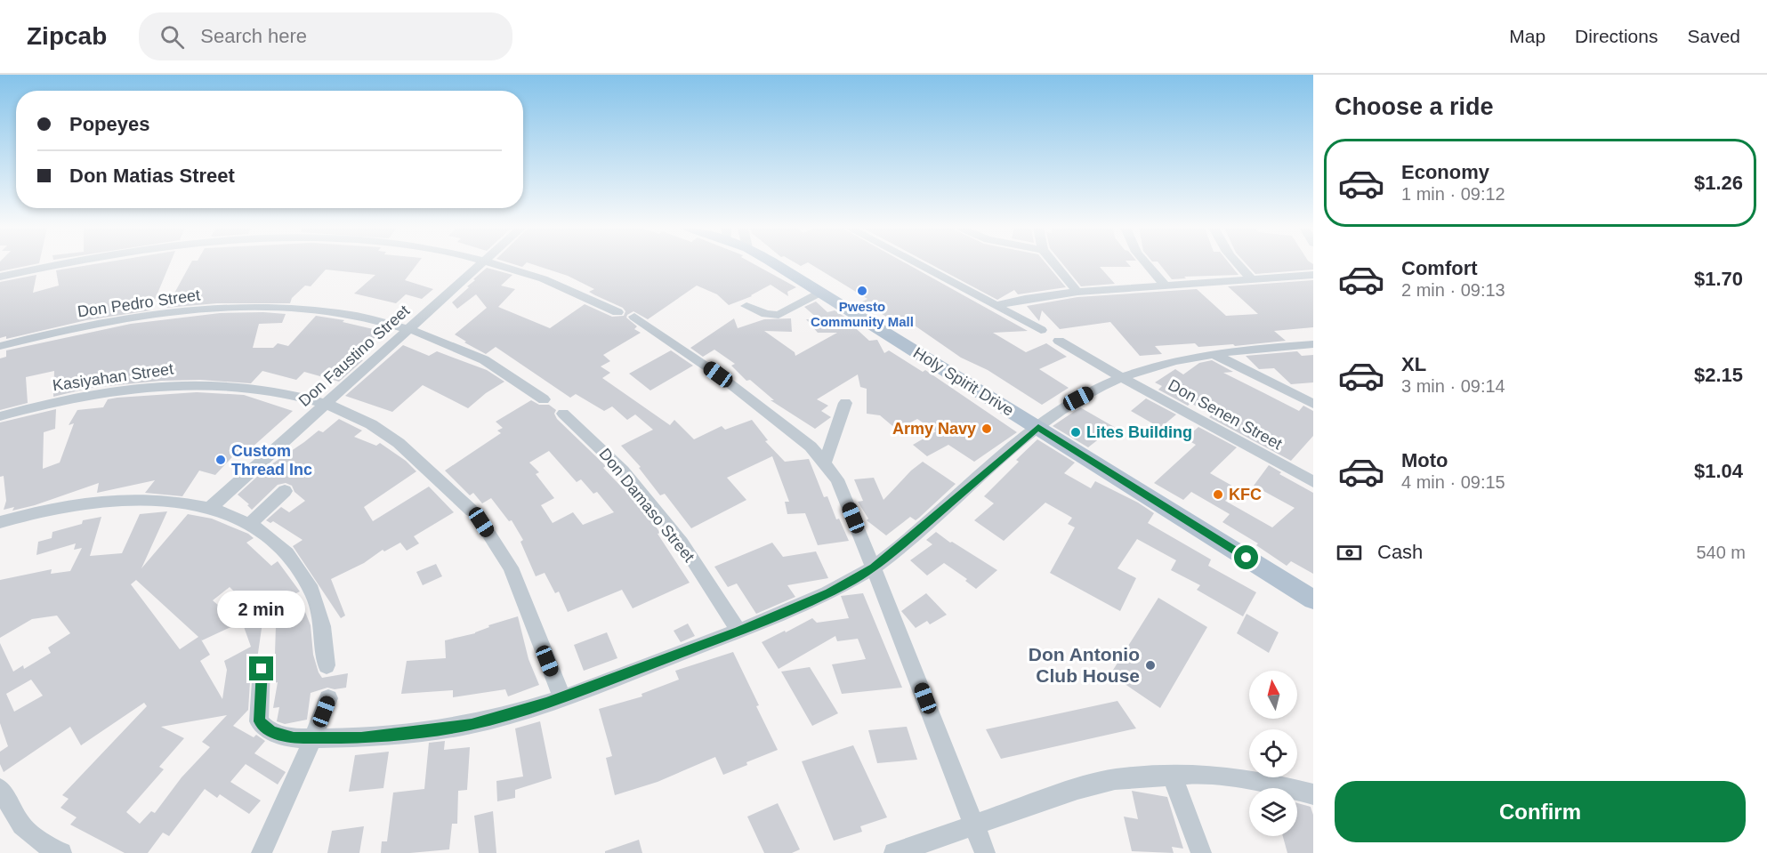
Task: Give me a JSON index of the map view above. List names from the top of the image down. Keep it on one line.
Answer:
{"streets":{"main road":["Holy Spirit Drive"],"street":["Don Pedro Street","Don Faustino Street","Kasiyahan Street","Don Senen Street","Don Damaso Street"]},"crossings":[["Don Pedro Street","Don Faustino Street"],["Don Faustino Street","Kasiyahan Street"]],"places":["Pwesto Community Mall","Army Navy","Lites Building","Custom Thread Inc","KFC","Don Antonio Club House"],"north":"top","page":{"header":"Zipcab","search":"Search here","nav":["Map","Directions","Saved"],"heading":"Choose a ride","banner":["Popeyes","Don Matias Street"],"list":[{"name":"Economy","note":"1 min · 09:12","value":"$1.26"},{"name":"Comfort","note":"2 min · 09:13","value":"$1.70"},{"name":"XL","note":"3 min · 09:14","value":"$2.15"},{"name":"Moto","note":"4 min · 09:15","value":"$1.04"}],"pay":["Cash","540 m"],"bubble":"2 min","buttons":"Confirm"}}
